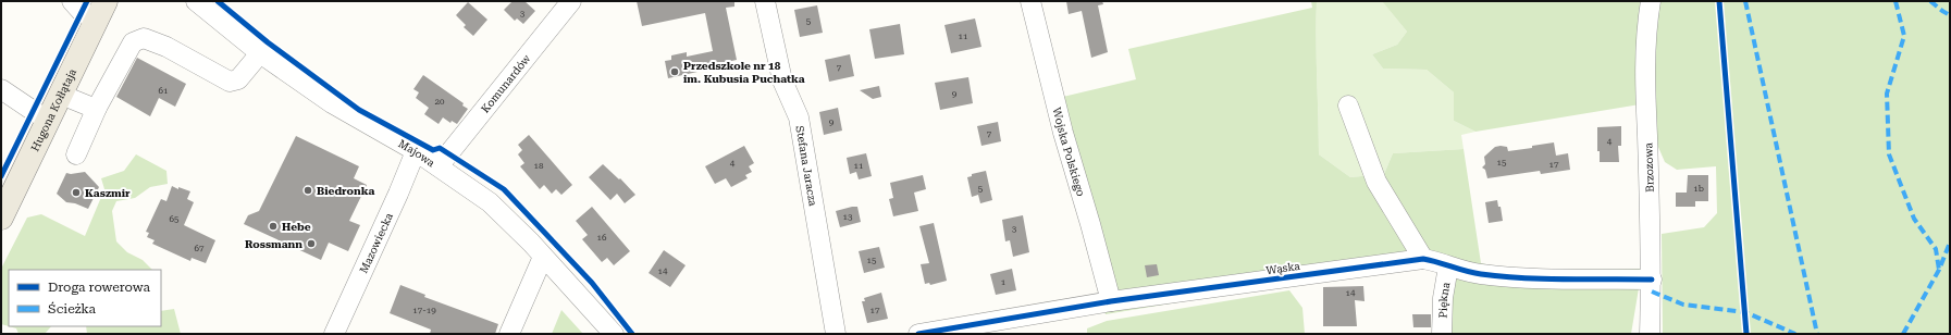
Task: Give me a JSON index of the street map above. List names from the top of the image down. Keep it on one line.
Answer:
{"streets":{"main road":["Hugona Kołłątaja"],"street":["Komunardów","Wojska Polskiego","Majowa","Stefana Jaracza","Brzozowa","Mazowiecka","Wąska","Piękna"]},"crossings":[["Komunardów","Majowa"],["Wojska Polskiego","Wąska"],["Majowa","Mazowiecka"],["Brzozowa","Wąska"],["Wąska","Piękna"]],"places":["Przedszkole nr 18 im. Kubusia Puchatka","Biedronka","Kaszmir","Hebe","Rossmann"],"house_numbers":["3","5","11","7","61","9","20","9","7","4","15","4","17","18","11","5","1b","13","65","3","16","67","15","14","1","14","17-19","17"],"legend":["Droga rowerowa","Ścieżka"]}
